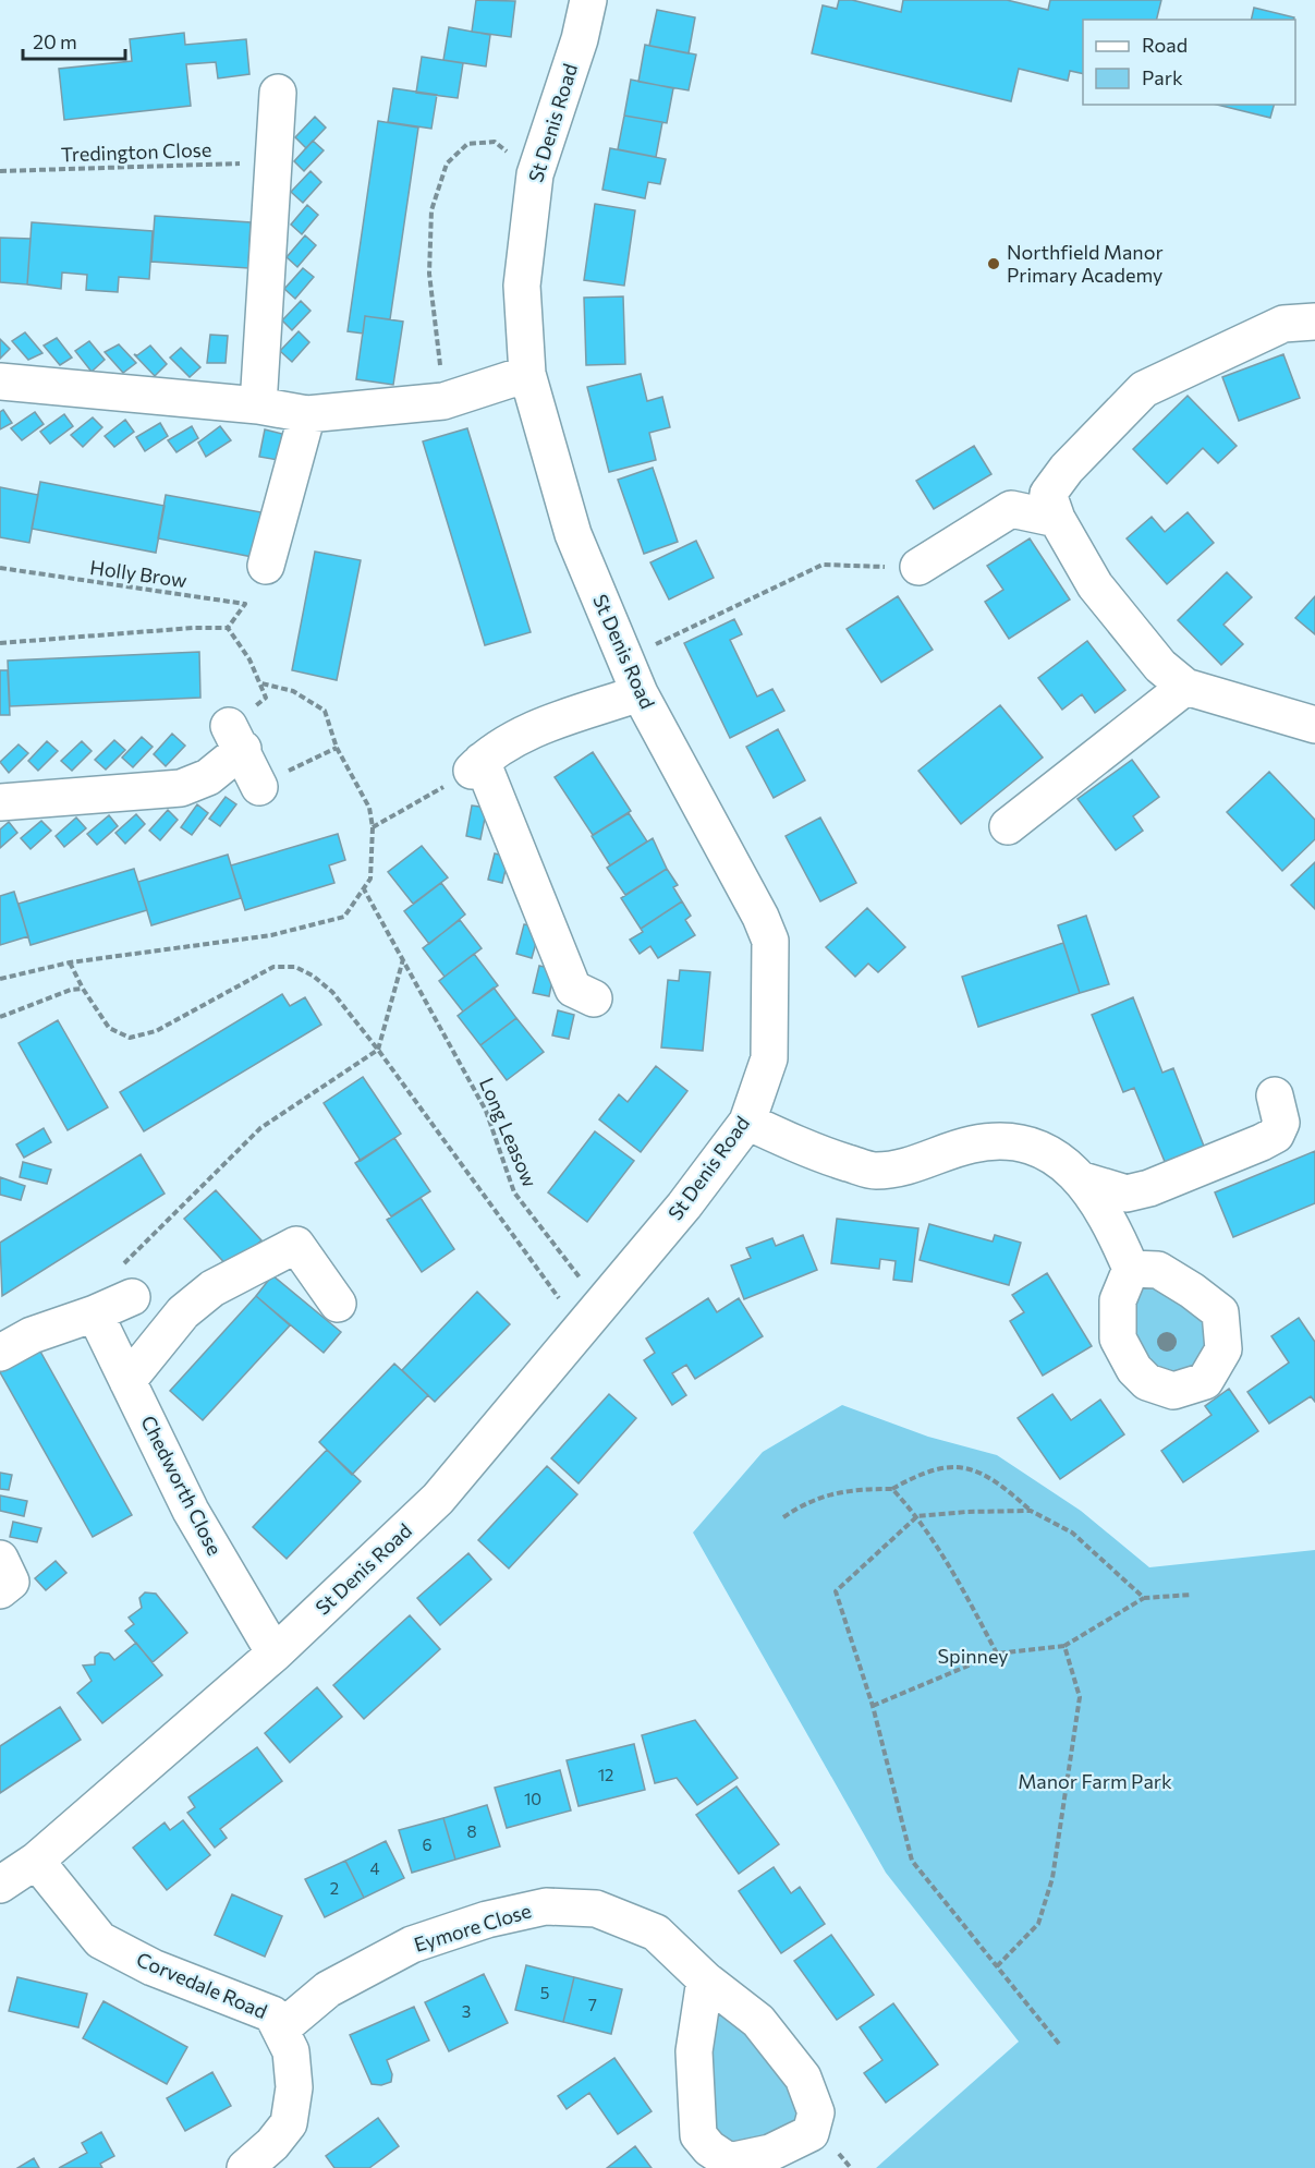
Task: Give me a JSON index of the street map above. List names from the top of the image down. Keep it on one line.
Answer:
{"streets":{"street":["St Denis Road","Chedworth Close","Eymore Close","Corvedale Road"],"path":["Tredington Close","Holly Brow","Long Leasow"]},"crossings":[["St Denis Road","Long Leasow"],["St Denis Road","Chedworth Close"],["St Denis Road","Corvedale Road"],["Eymore Close","Corvedale Road"]],"parks":["Spinney","Manor Farm Park"],"places":["Northfield Manor Primary Academy"],"house_numbers":["12","10","8","6","4","2","5","7","3"],"legend":["Road","Park"],"scale_bar":"20 m"}
